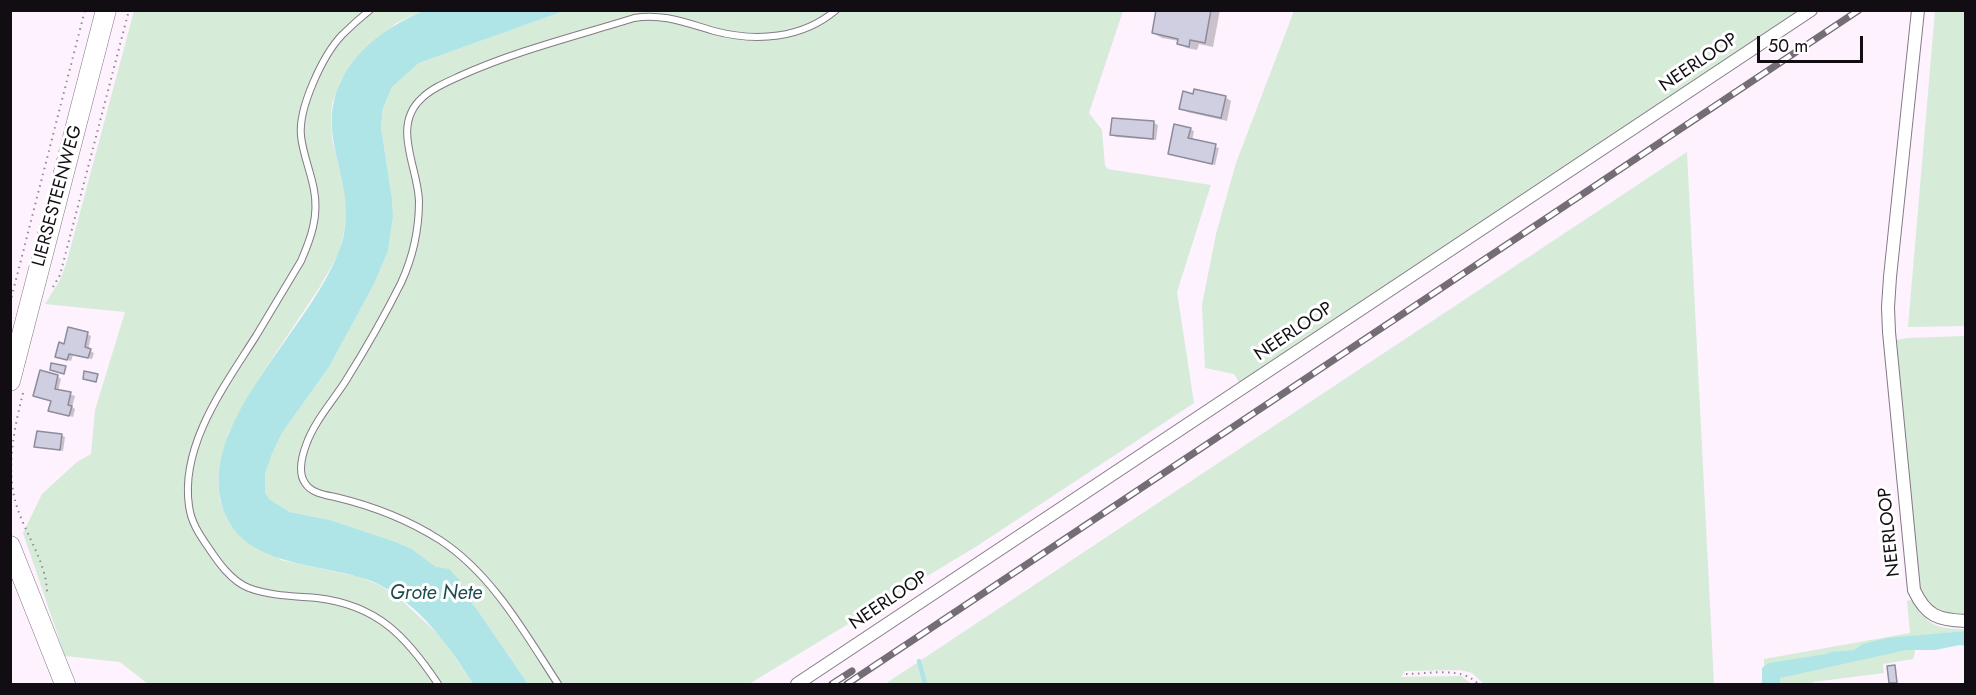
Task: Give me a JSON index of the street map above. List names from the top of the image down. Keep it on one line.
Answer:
{"streets":{"main road":["LIERSESTEENWEG"],"street":["NEERLOOP"]},"water":["Grote Nete"],"scale_bar":"50 m"}
